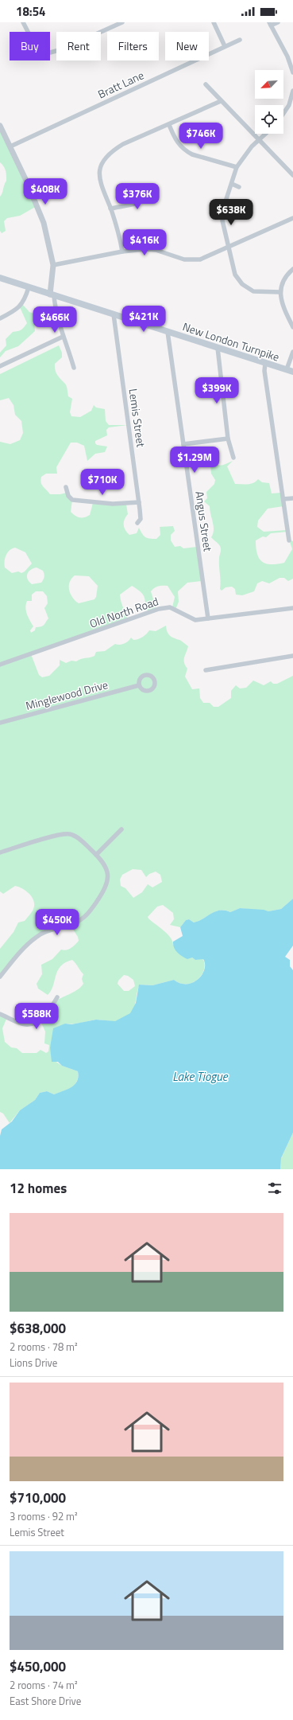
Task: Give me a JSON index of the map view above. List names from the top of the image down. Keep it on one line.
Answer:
{"streets":{"main road":["New London Turnpike"],"street":["Bratt Lane","Lemis Street","Angus Street","Old North Road","Minglewood Drive"]},"crossings":[["New London Turnpike","Lemis Street"],["New London Turnpike","Angus Street"],["Angus Street","Old North Road"]],"water":["Lake Tiogue"],"north":"bottom left","page":{"status":"18:54","chip":["Buy","Rent","Filters","New"],"price":["$746K","$408K","$376K","$638K","$416K","$421K","$466K","$399K","$1.29M","$710K","$450K","$588K"],"heading":"12 homes","list":[{"name":"$638,000","note":"2 rooms · 78 m² · Lions Drive"},{"name":"$710,000","note":"3 rooms · 92 m² · Lemis Street"},{"name":"$450,000","note":"2 rooms · 74 m² · East Shore Drive"}]}}
